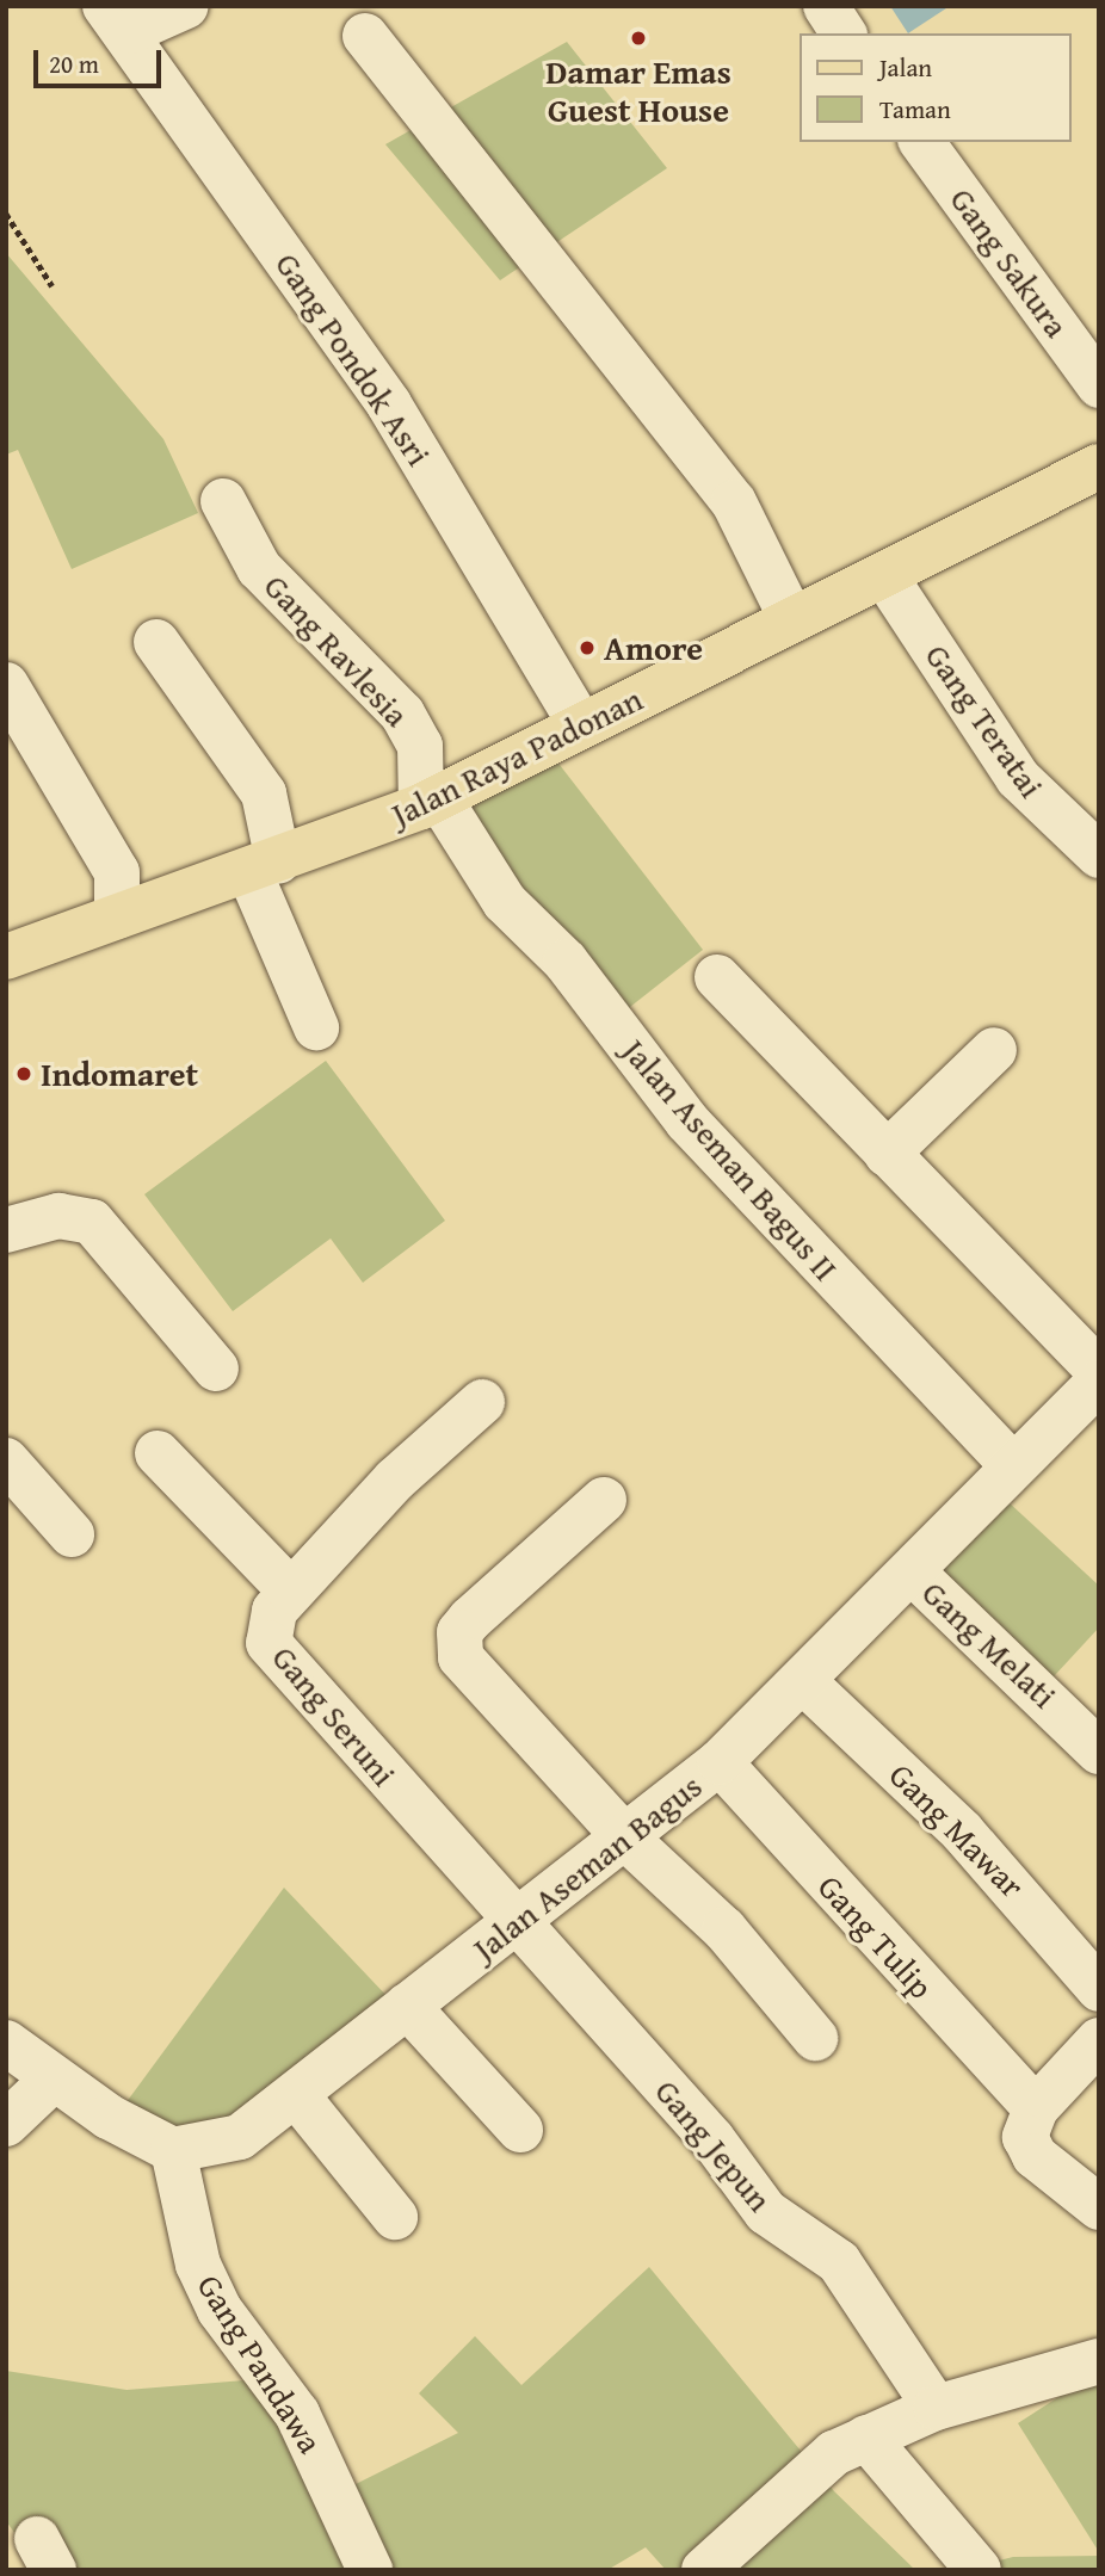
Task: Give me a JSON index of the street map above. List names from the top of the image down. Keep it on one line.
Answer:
{"streets":{"main road":["Jalan Raya Padonan"],"street":["Gang Sakura","Gang Pondok Asri","Gang Ravlesia","Gang Teratai","Jalan Aseman Bagus II","Gang Melati","Gang Seruni","Gang Mawar","Jalan Aseman Bagus","Gang Tulip","Gang Jepun","Gang Pandawa"]},"crossings":[["Gang Pondok Asri","Jalan Raya Padonan"],["Gang Ravlesia","Jalan Raya Padonan"],["Gang Ravlesia","Jalan Aseman Bagus II"],["Gang Teratai","Jalan Raya Padonan"],["Jalan Raya Padonan","Jalan Aseman Bagus II"],["Jalan Aseman Bagus II","Jalan Aseman Bagus"],["Gang Melati","Jalan Aseman Bagus"],["Gang Seruni","Jalan Aseman Bagus"],["Gang Seruni","Gang Jepun"],["Gang Mawar","Jalan Aseman Bagus"],["Jalan Aseman Bagus","Gang Tulip"],["Jalan Aseman Bagus","Gang Jepun"],["Jalan Aseman Bagus","Gang Pandawa"]],"places":["Damar Emas Guest House","Amore","Indomaret"],"legend":["Jalan","Taman"],"scale_bar":"20 m"}
